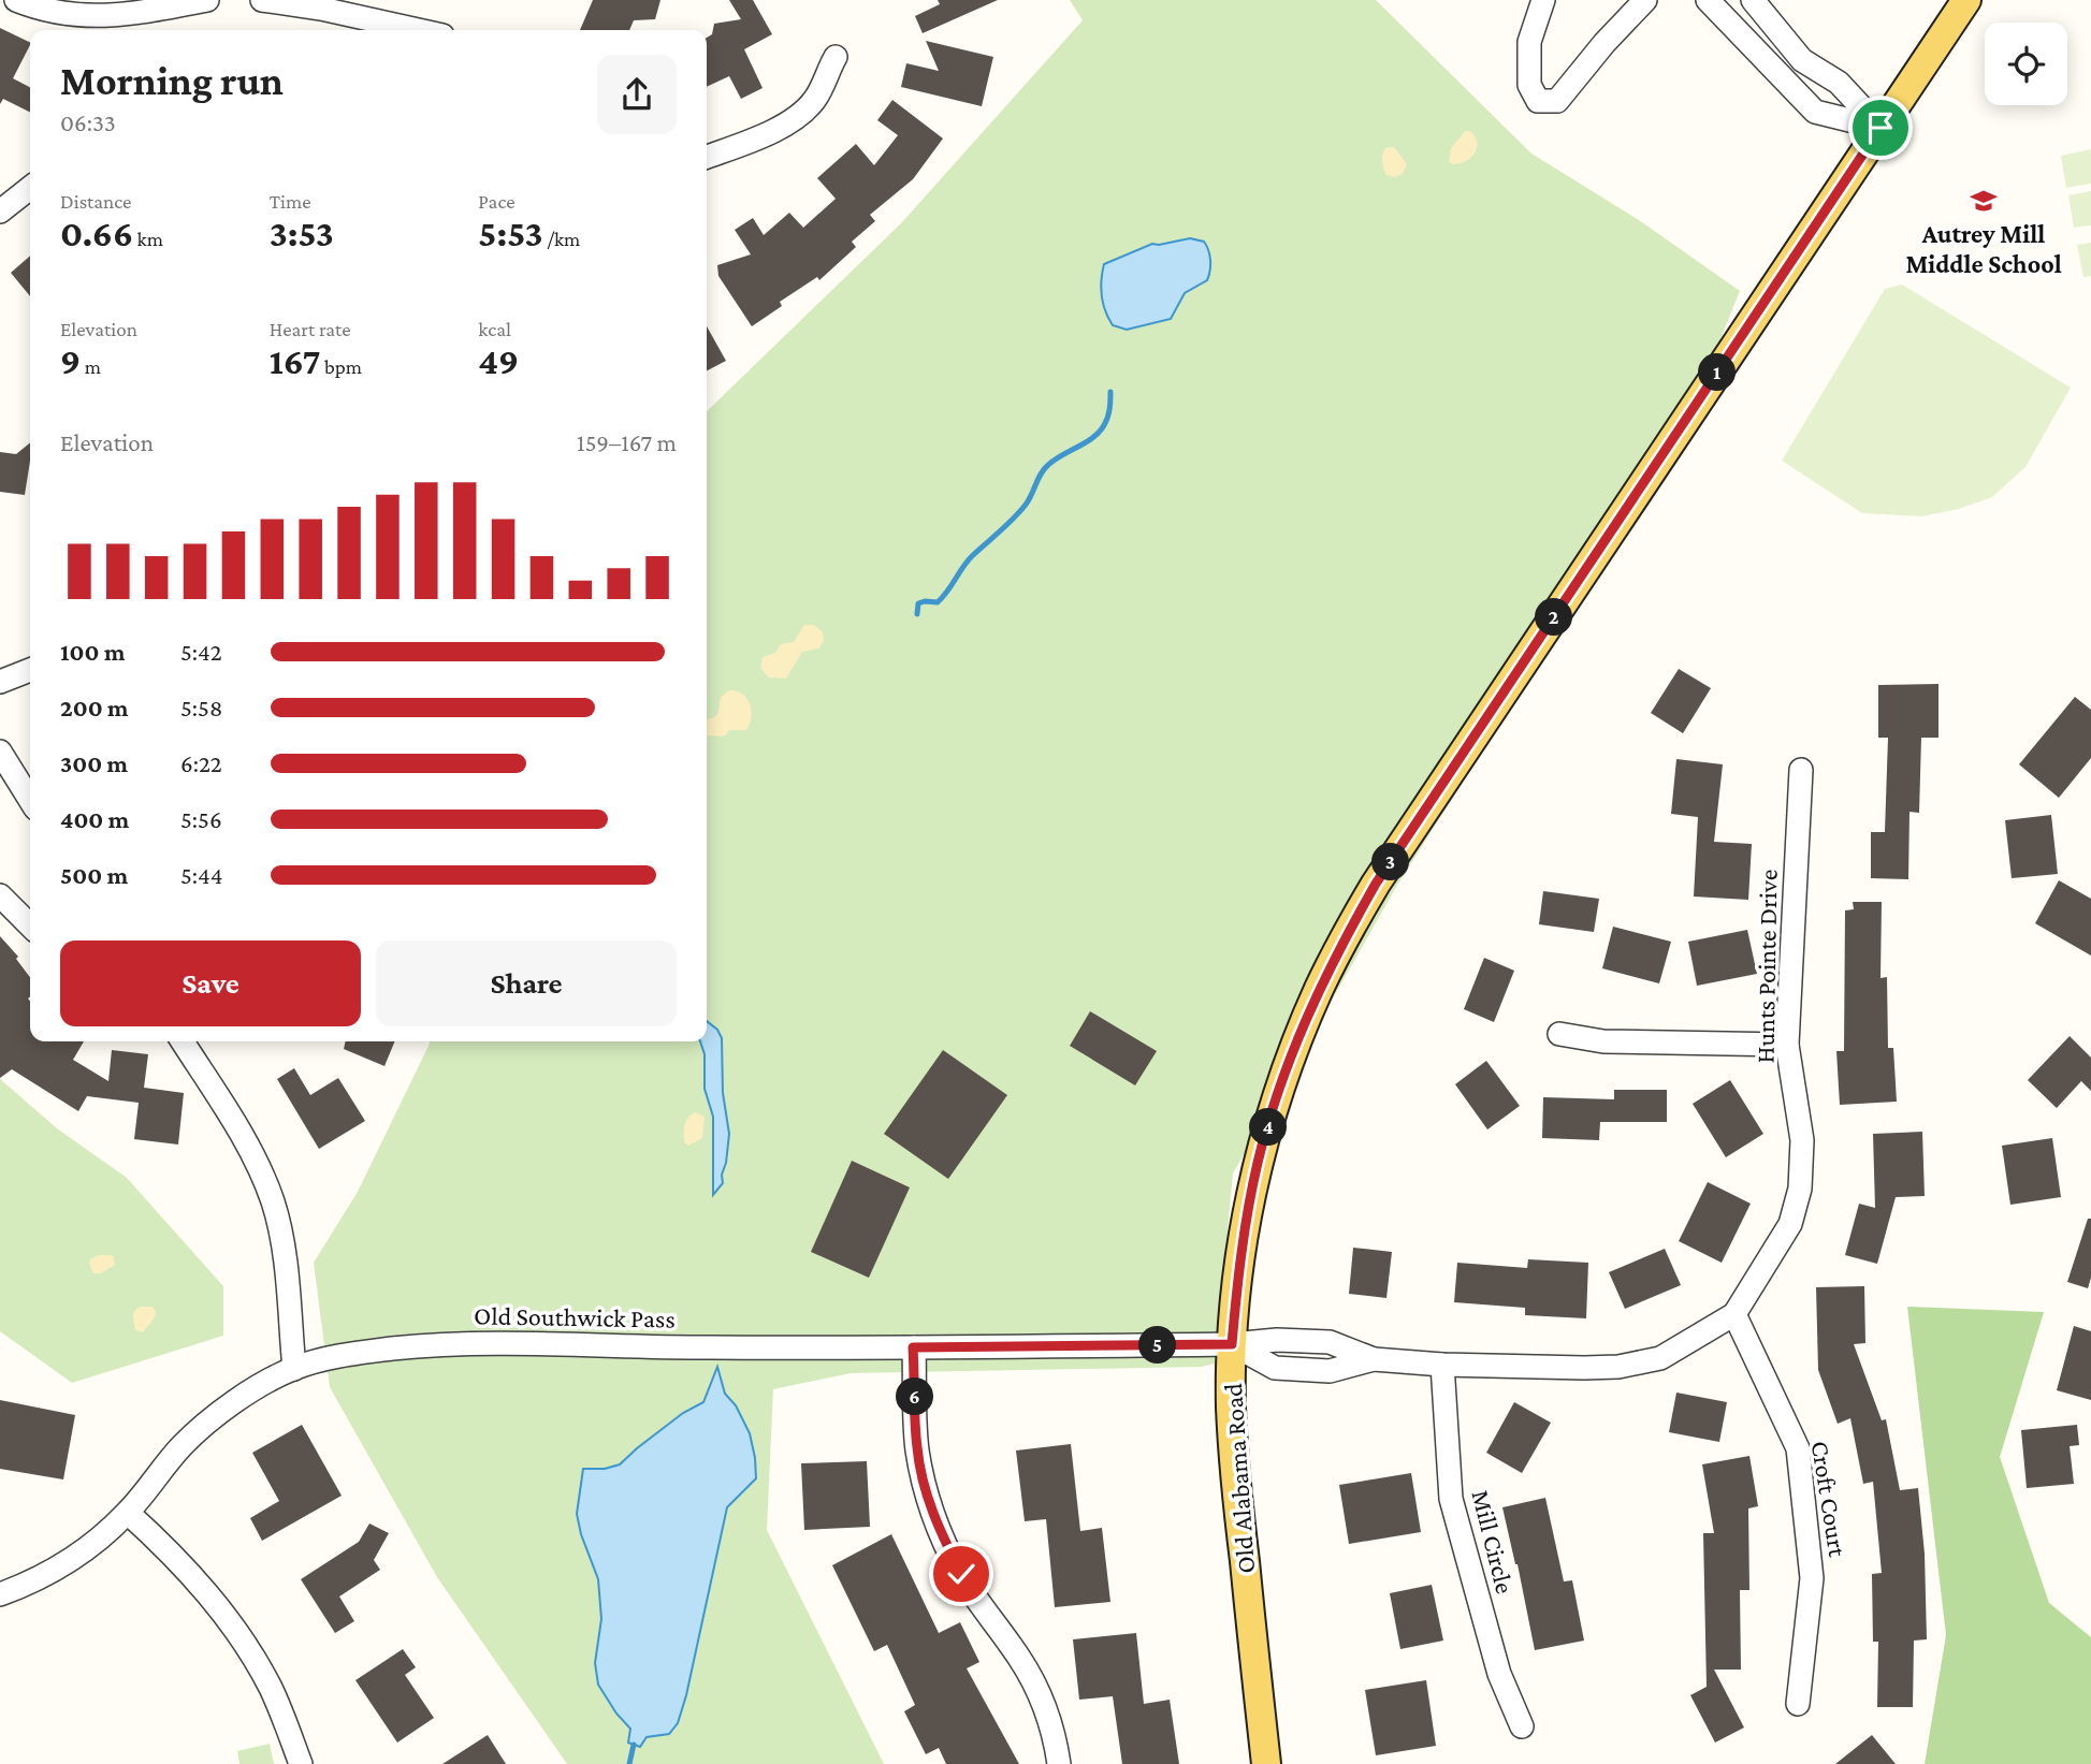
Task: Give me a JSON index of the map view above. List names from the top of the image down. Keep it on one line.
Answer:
{"streets":{"main road":["Old Alabama Road"],"street":["Hunts Pointe Drive","Old Southwick Pass","Croft Court","Mill Circle"]},"crossings":[["Hunts Pointe Drive","Old Southwick Pass"],["Hunts Pointe Drive","Old Alabama Road"],["Hunts Pointe Drive","Croft Court"],["Hunts Pointe Drive","Mill Circle"],["Old Southwick Pass","Old Alabama Road"]],"places":{"school or university":["Autrey Mill Middle School"]},"page":{"heading":["Morning run","06:33"],"stats":[["Distance","0.66 km"],["Time","3:53"],["Pace","5:53 /km"],["Elevation","9 m"],["Heart rate","167 bpm"],["kcal","49"]],"pins":["1","2","3","4","5","6"],"chart":["Elevation","159–167 m"],"list":[{"name":"100 m","note":"5:42"},{"name":"200 m","note":"5:58"},{"name":"300 m","note":"6:22"},{"name":"400 m","note":"5:56"},{"name":"500 m","note":"5:44"}],"buttons":["Save","Share"]}}
